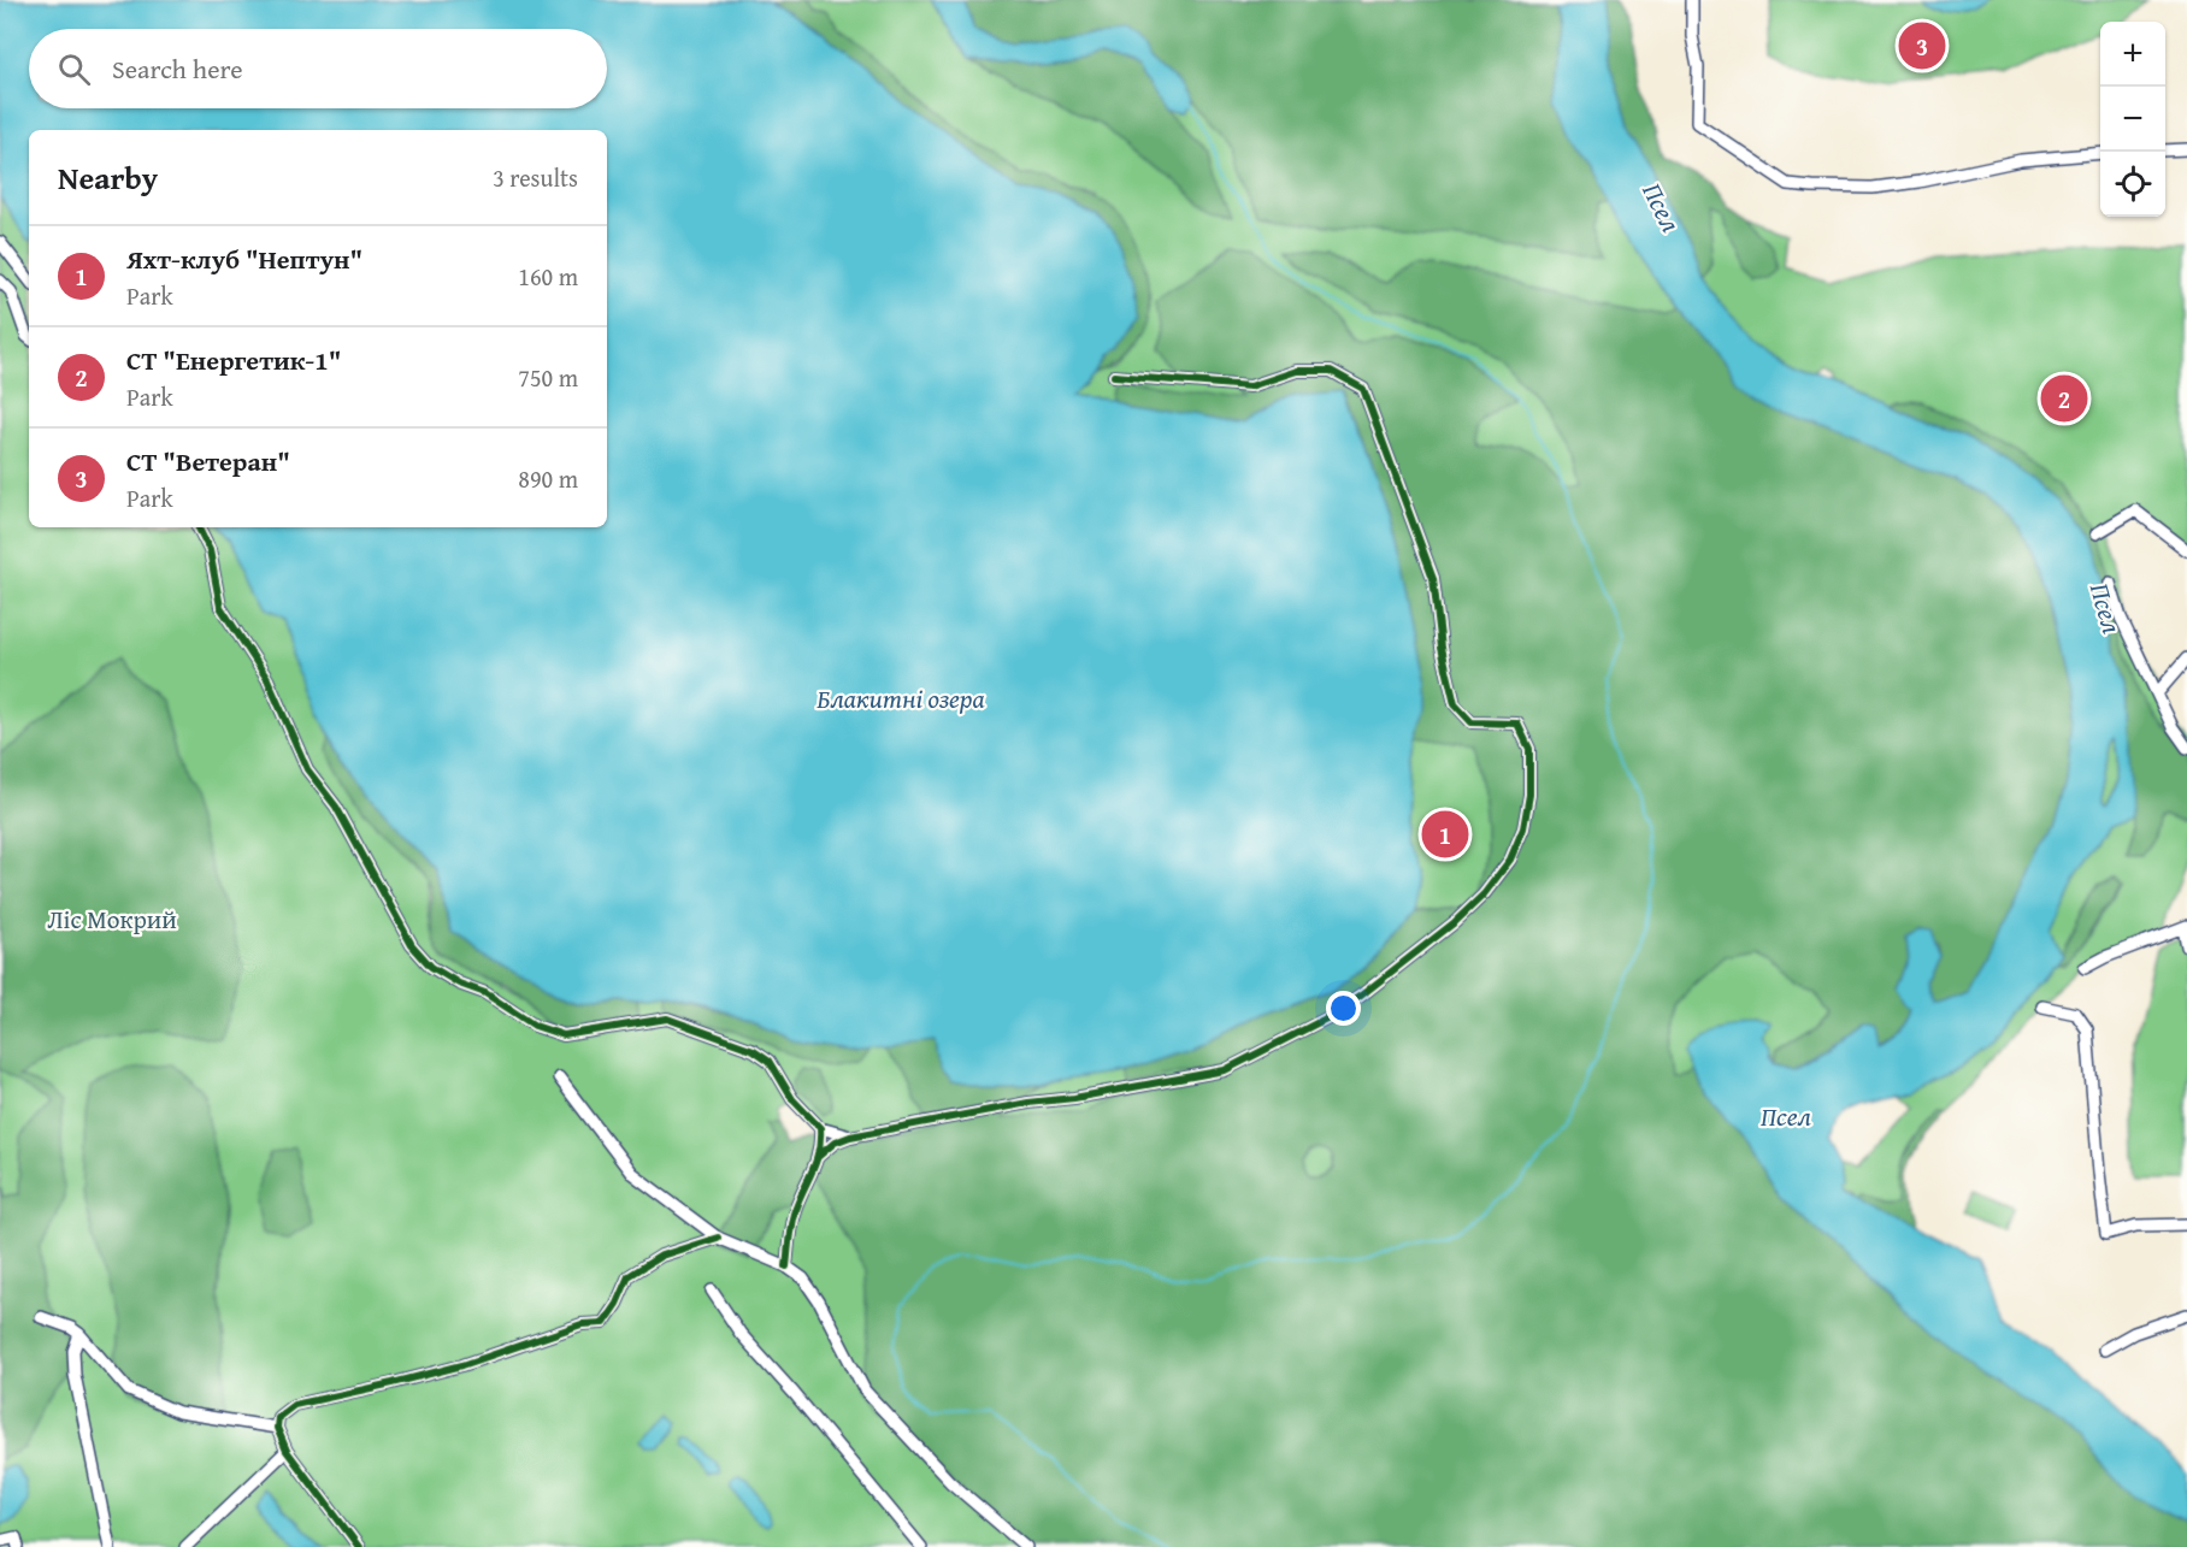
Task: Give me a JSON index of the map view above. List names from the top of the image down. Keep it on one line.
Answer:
{"water":["Псел","Блакитні озера"],"parks":["Ліс Мокрий"],"page":{"pins":["3","2","1"],"map_buttons":["+","−"],"search":"Search here","heading":["Nearby","3 results"],"list":[{"mark":"1","name":"Яхт-клуб \"Нептун\"","note":"Park","value":"160 m"},{"mark":"2","name":"СТ \"Енергетик-1\"","note":"Park","value":"750 m"},{"mark":"3","name":"СТ \"Ветеран\"","note":"Park","value":"890 m"}]}}
